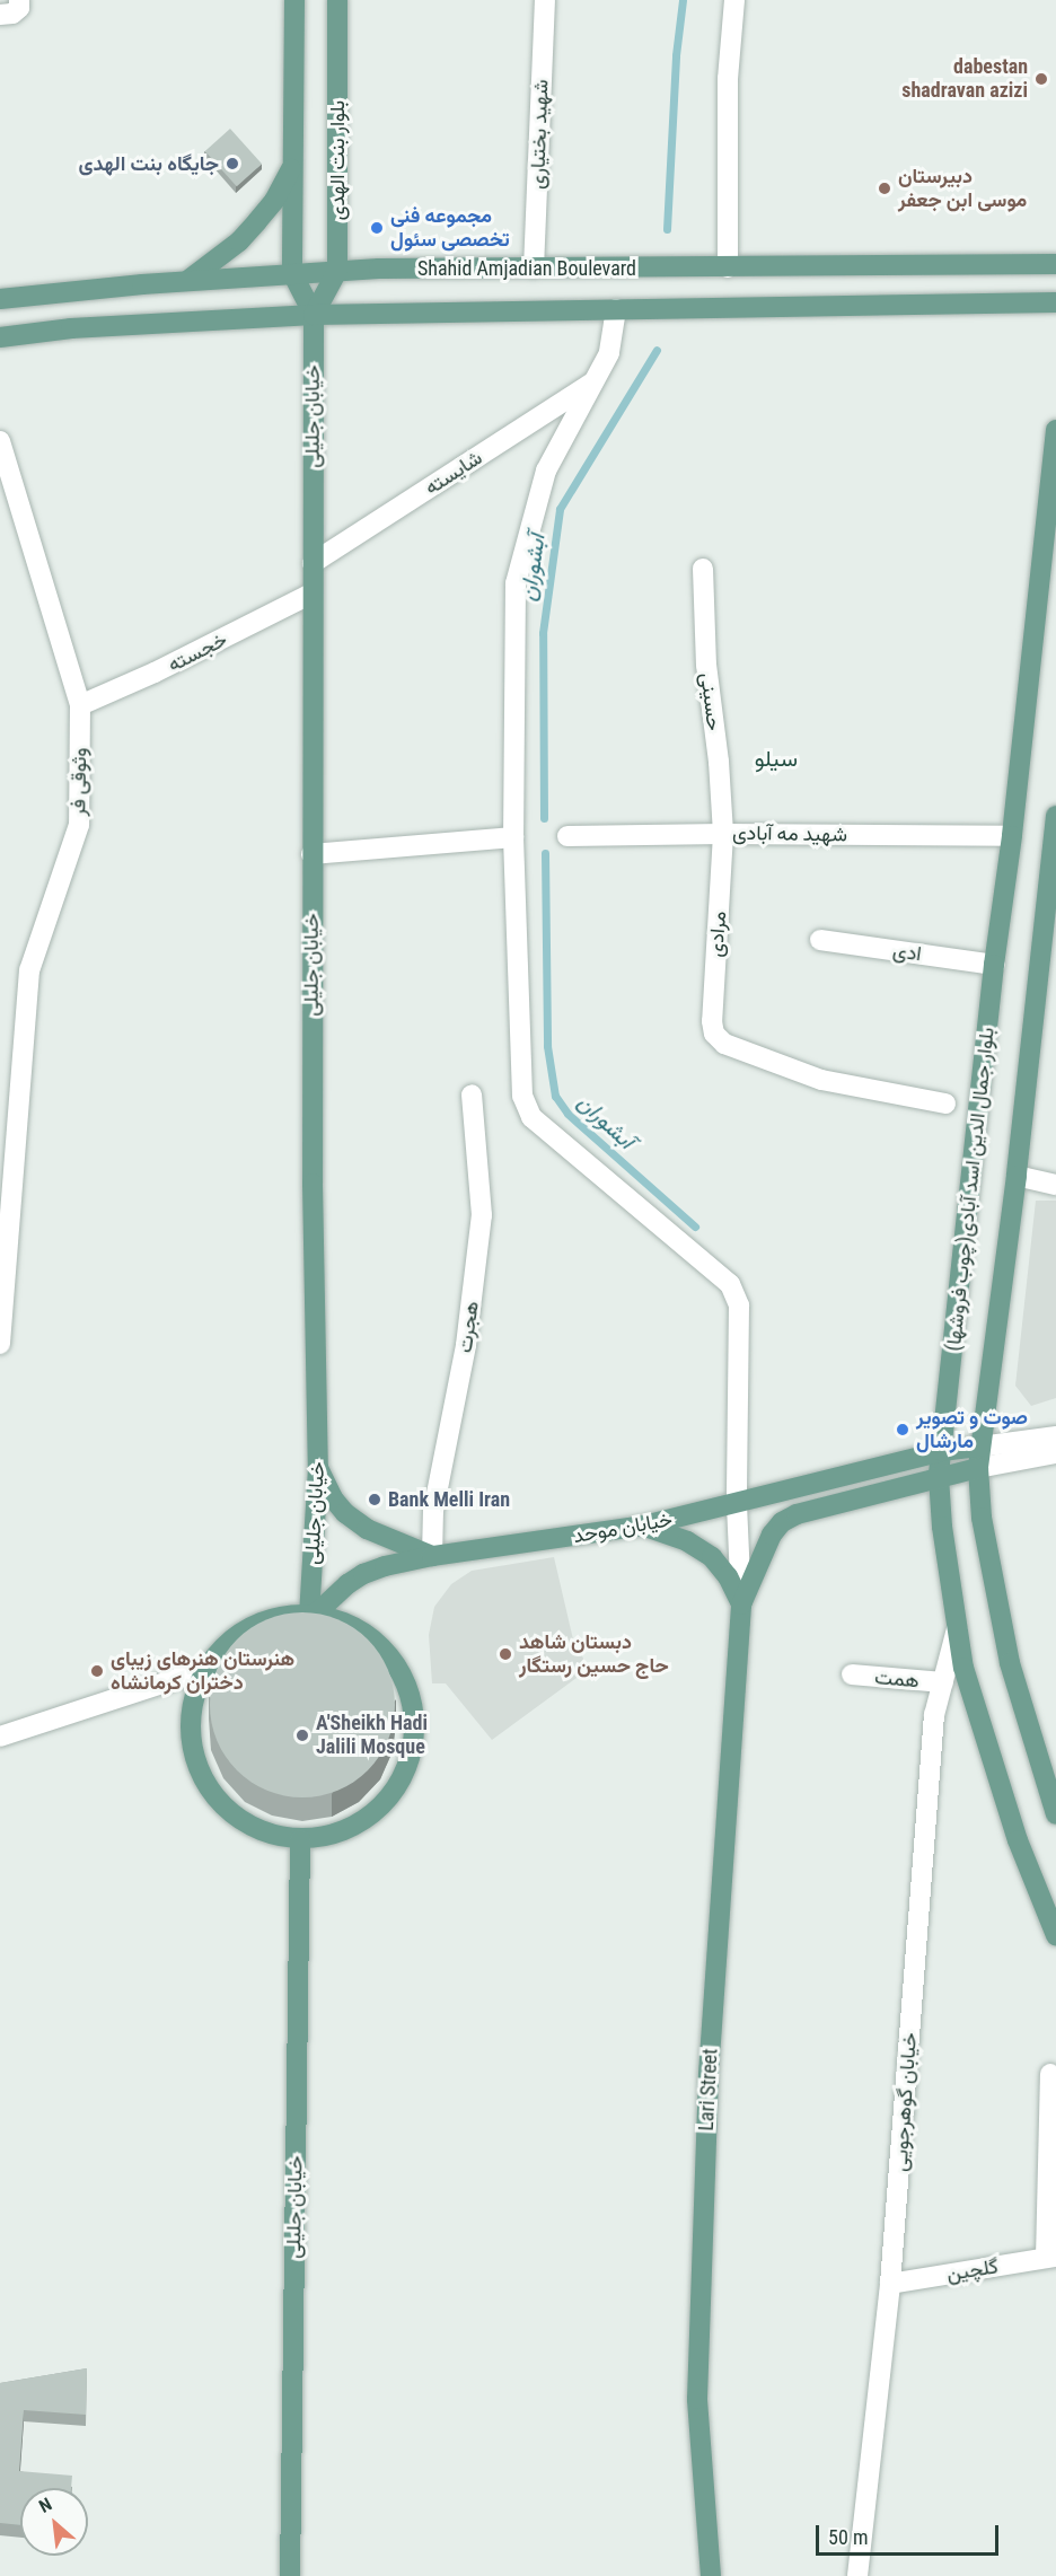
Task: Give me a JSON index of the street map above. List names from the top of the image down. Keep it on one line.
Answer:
{"streets":{"main road":["بلوار بنت الهدی","Shahid Amjadian Boulevard","خیابان جلیلی","بلوار جمال الدین اسد آبادی(چوب فروشها)","خیابان موحد","Lari Street"],"street":["شهید بختیاری","شایسته","خجسته","حسینی","وثوقی فر","شهید مه آبادی","مرادی","ادی","هجرت","همت","خیابان گوهرجویی","گلچین"]},"crossings":[["شهید بختیاری","Shahid Amjadian Boulevard"],["بلوار بنت الهدی","Shahid Amjadian Boulevard"],["بلوار بنت الهدی","خیابان جلیلی"],["Shahid Amjadian Boulevard","خیابان جلیلی"],["خیابان جلیلی","شایسته"],["خیابان جلیلی","خجسته"],["خیابان جلیلی","خیابان موحد"],["خجسته","وثوقی فر"],["حسینی","شهید مه آبادی"],["حسینی","مرادی"],["شهید مه آبادی","مرادی"],["شهید مه آبادی","بلوار جمال الدین اسد آبادی(چوب فروشها)"],["ادی","بلوار جمال الدین اسد آبادی(چوب فروشها)"],["بلوار جمال الدین اسد آبادی(چوب فروشها)","خیابان موحد"],["بلوار جمال الدین اسد آبادی(چوب فروشها)","خیابان گوهرجویی"],["هجرت","خیابان موحد"],["همت","خیابان گوهرجویی"],["خیابان گوهرجویی","گلچین"]],"districts":["سیلو"],"water":["آبشوران"],"places":["dabestan shadravan azizi","جایگاه بنت الهدی","دبیرستان موسی ابن جعفر","مجموعه فنی تخصصی سئول","صوت و تصویر مارشال","Bank Melli Iran","دبستان شاهد حاج حسین رستگار","هنرستان هنرهای زیبای دختران کرمانشاه","A'Sheikh Hadi Jalili Mosque"],"scale_bar":"50 m","north":"top left"}
